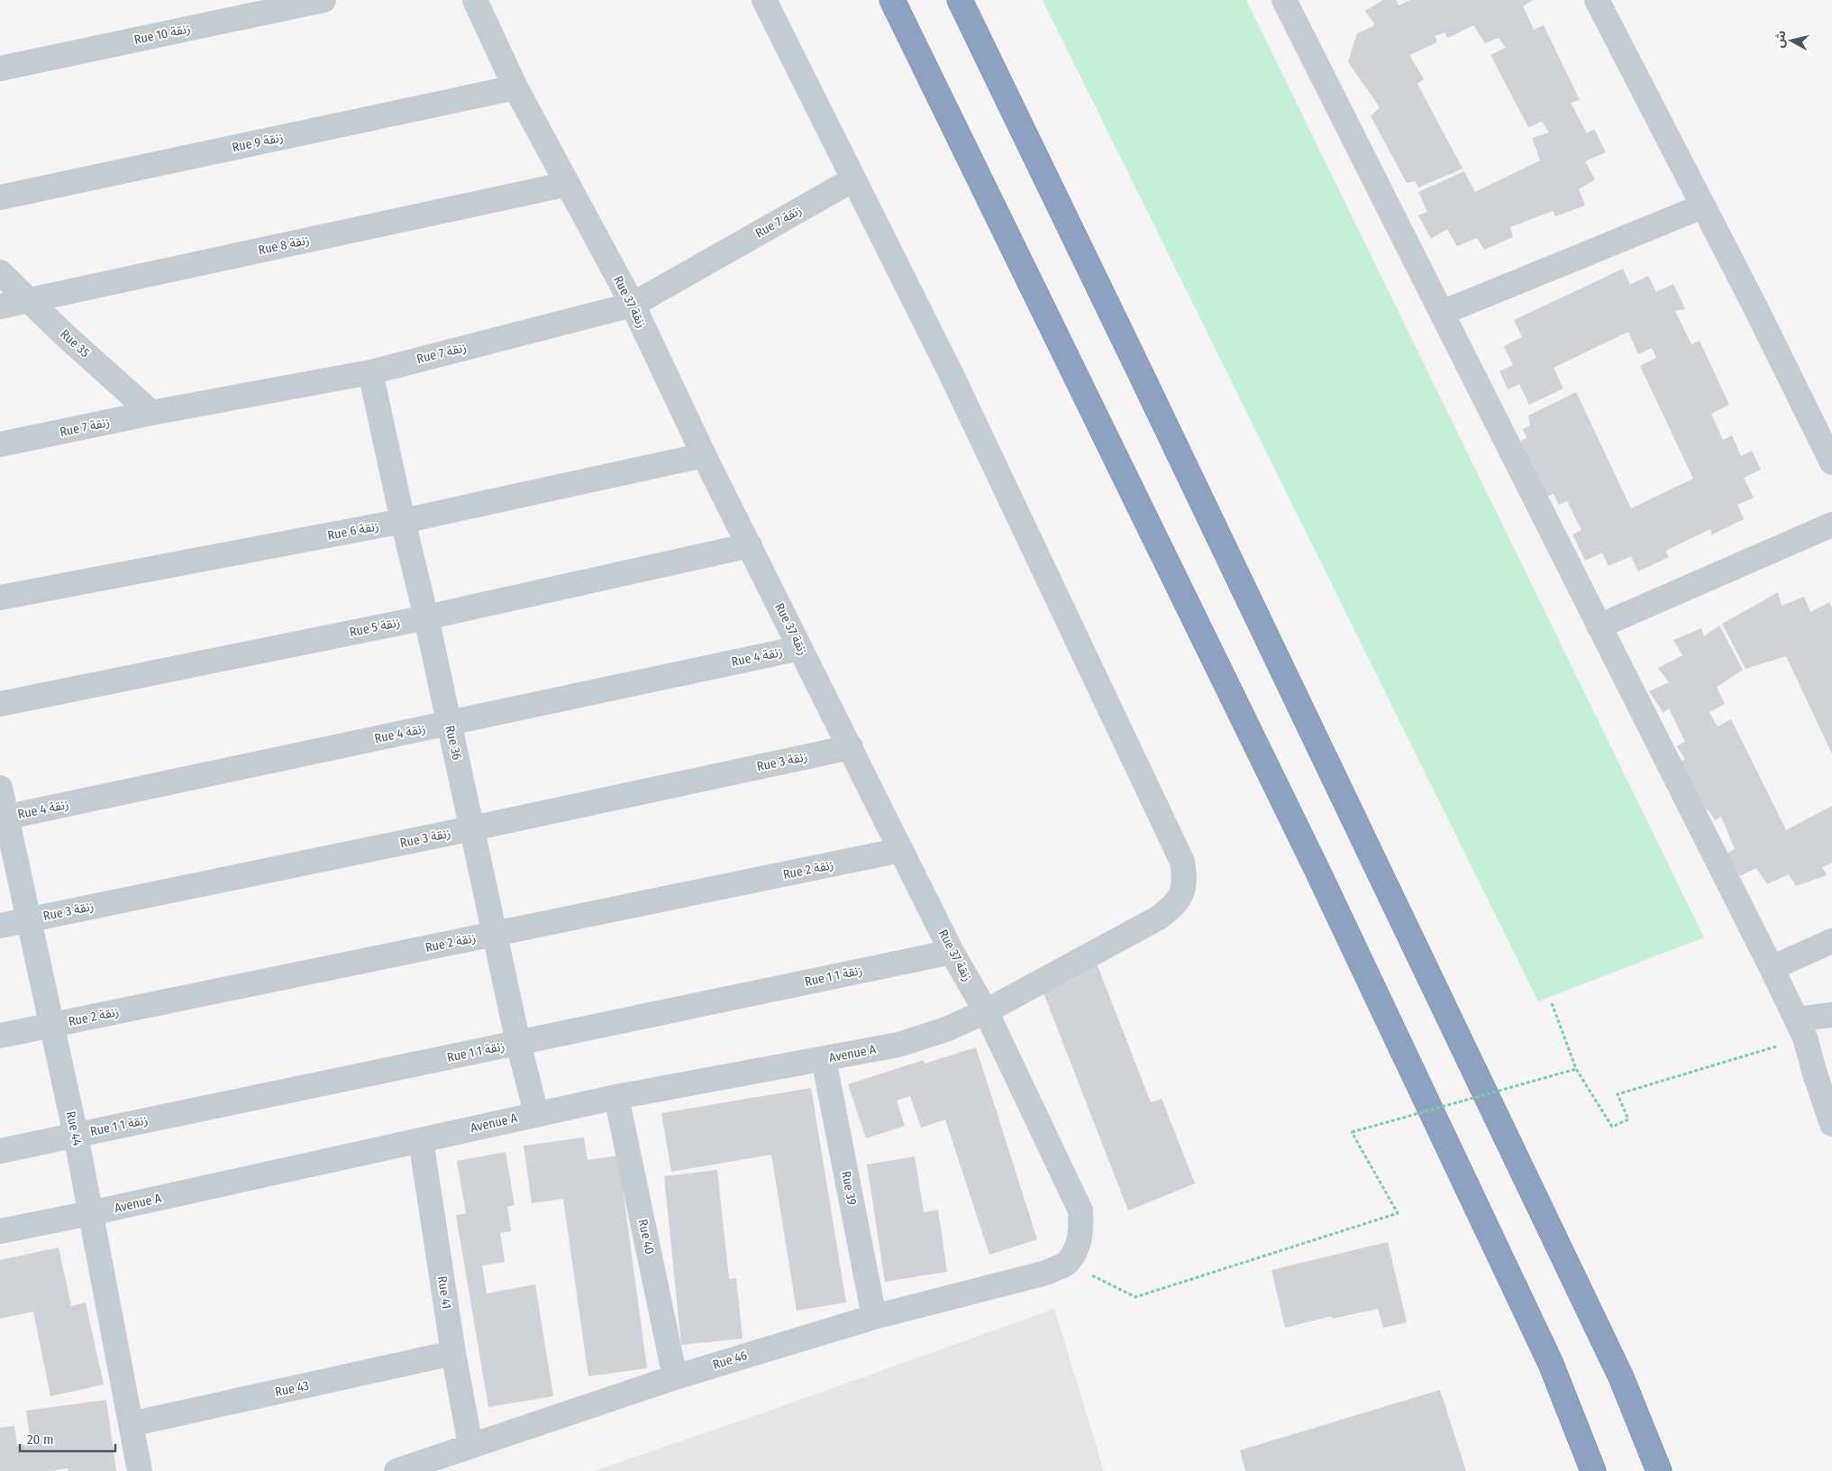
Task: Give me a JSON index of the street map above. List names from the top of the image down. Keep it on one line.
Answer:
{"streets":{"street":["Rue 10 زنقة","Rue 9 زنقة","Rue 7 زنقة","Rue 8 زنقة","Rue 37 زنقة","Rue 35","Rue 6 زنقة","Rue 5 زنقة","Rue 4 زنقة","Rue 36","Rue 3 زنقة","Rue 2 زنقة","Rue 1 زنقة 1","Avenue A","Rue 44","Rue 39","Rue 40","Rue 41","Rue 46","Rue 43"]},"crossings":[["Rue 9 زنقة","Rue 37 زنقة"],["Rue 7 زنقة","Rue 37 زنقة"],["Rue 7 زنقة","Rue 35"],["Rue 7 زنقة","Rue 36"],["Rue 7 زنقة","Avenue A"],["Rue 8 زنقة","Rue 37 زنقة"],["Rue 8 زنقة","Rue 35"],["Rue 37 زنقة","Rue 6 زنقة"],["Rue 37 زنقة","Rue 5 زنقة"],["Rue 37 زنقة","Rue 4 زنقة"],["Rue 37 زنقة","Rue 3 زنقة"],["Rue 37 زنقة","Rue 2 زنقة"],["Rue 37 زنقة","Rue 1 زنقة 1"],["Rue 37 زنقة","Avenue A"],["Rue 37 زنقة","Rue 46"],["Rue 6 زنقة","Rue 36"],["Rue 5 زنقة","Rue 36"],["Rue 4 زنقة","Rue 36"],["Rue 4 زنقة","Rue 44"],["Rue 36","Rue 3 زنقة"],["Rue 36","Rue 2 زنقة"],["Rue 36","Rue 1 زنقة 1"],["Rue 36","Avenue A"],["Rue 3 زنقة","Rue 44"],["Rue 2 زنقة","Rue 44"],["Rue 1 زنقة 1","Rue 44"],["Avenue A","Rue 44"],["Avenue A","Rue 39"],["Avenue A","Rue 40"],["Avenue A","Rue 41"],["Rue 44","Rue 43"],["Rue 39","Rue 46"],["Rue 40","Rue 46"],["Rue 41","Rue 46"],["Rue 41","Rue 43"]],"scale_bar":"20 m","north":"left"}
